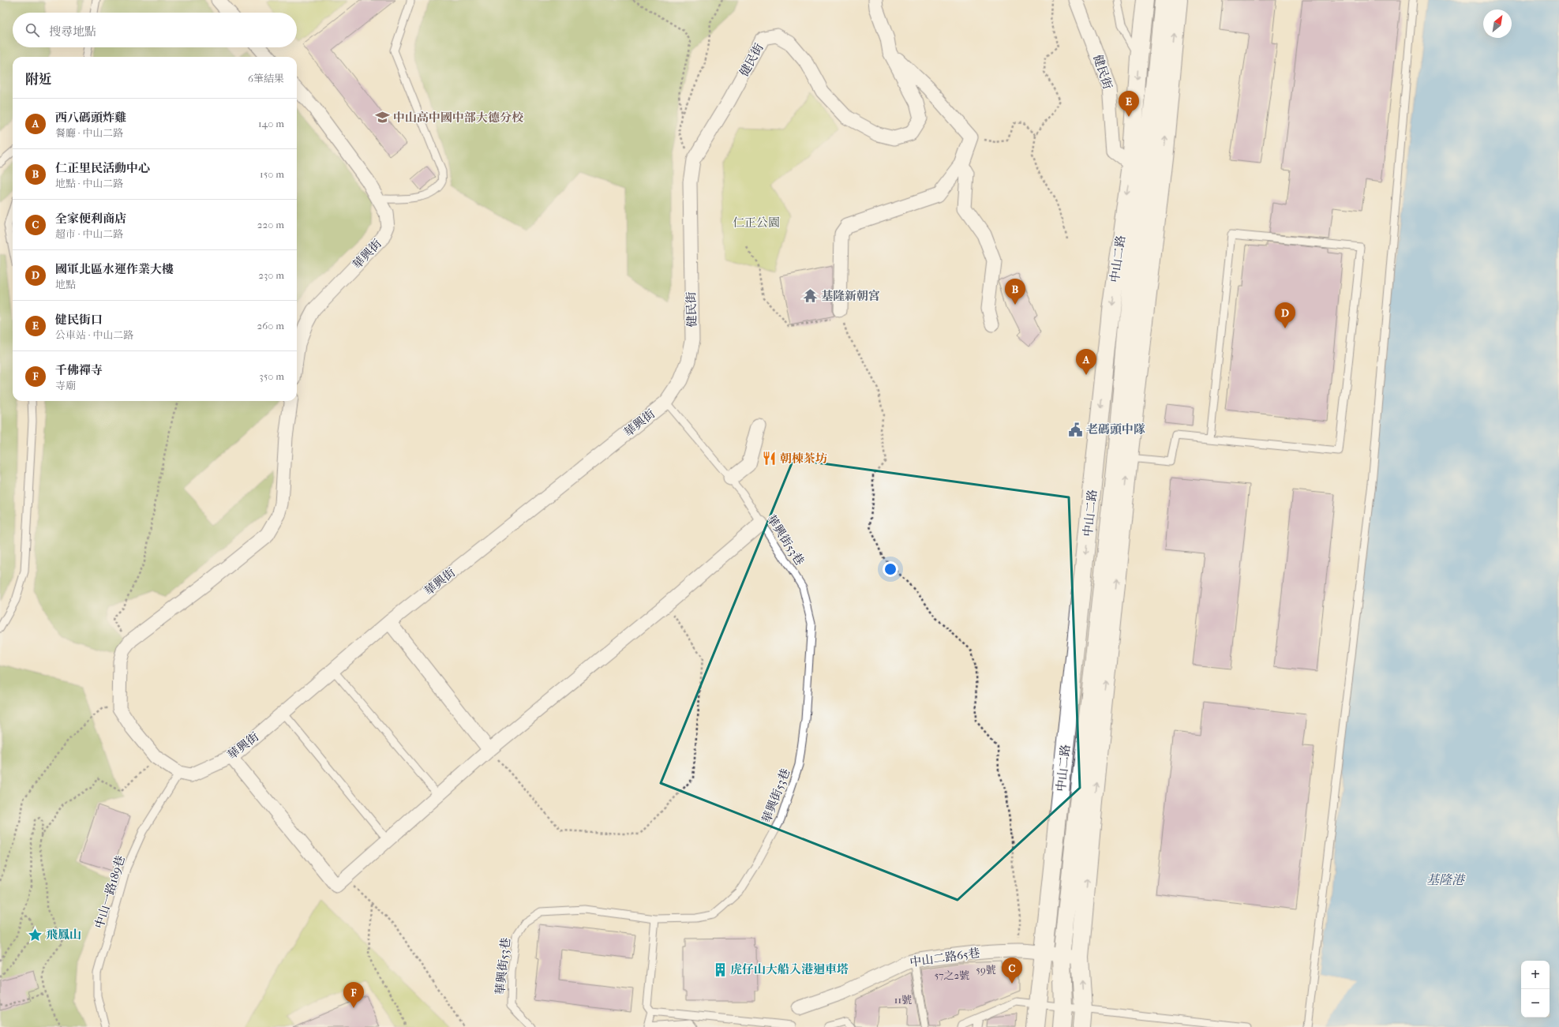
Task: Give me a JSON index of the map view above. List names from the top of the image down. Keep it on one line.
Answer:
{"streets":{"street":["健民街","華興街","中山二路","中山二路65巷"],"lane":["華興街53巷","中山一路189巷"]},"crossings":[["健民街","華興街"],["健民街","中山二路"],["健民街","華興街53巷"],["華興街","華興街53巷"],["華興街","中山一路189巷"],["中山二路","中山二路65巷"]],"water":["基隆港"],"parks":["仁正公園"],"places":{"school or university":["中山高中國中部大德分校"],"temple":["基隆新朝宮"],"public building":["老碼頭中隊"],"restaurant":["朝棟茶坊"],"place":["飛鳳山"],"building":["虎仔山大船入港迴車塔"]},"house_numbers":["59號","57之2號","11號"],"north":"top right","page":{"search":"搜尋地點","heading":["附近","6筆結果"],"pins":["E","B","D","A","C","F"],"list":[{"mark":"A","name":"西八碼頭炸雞","note":"餐廳 · 中山二路","value":"140 m"},{"mark":"B","name":"仁正里民活動中心","note":"地點 · 中山二路","value":"150 m"},{"mark":"C","name":"全家便利商店","note":"超市 · 中山二路","value":"220 m"},{"mark":"D","name":"國軍北區水運作業大樓","note":"地點","value":"230 m"},{"mark":"E","name":"健民街口","note":"公車站 · 中山二路","value":"260 m"},{"mark":"F","name":"千佛禪寺","note":"寺廟","value":"350 m"}],"map_buttons":["+","−"]}}
